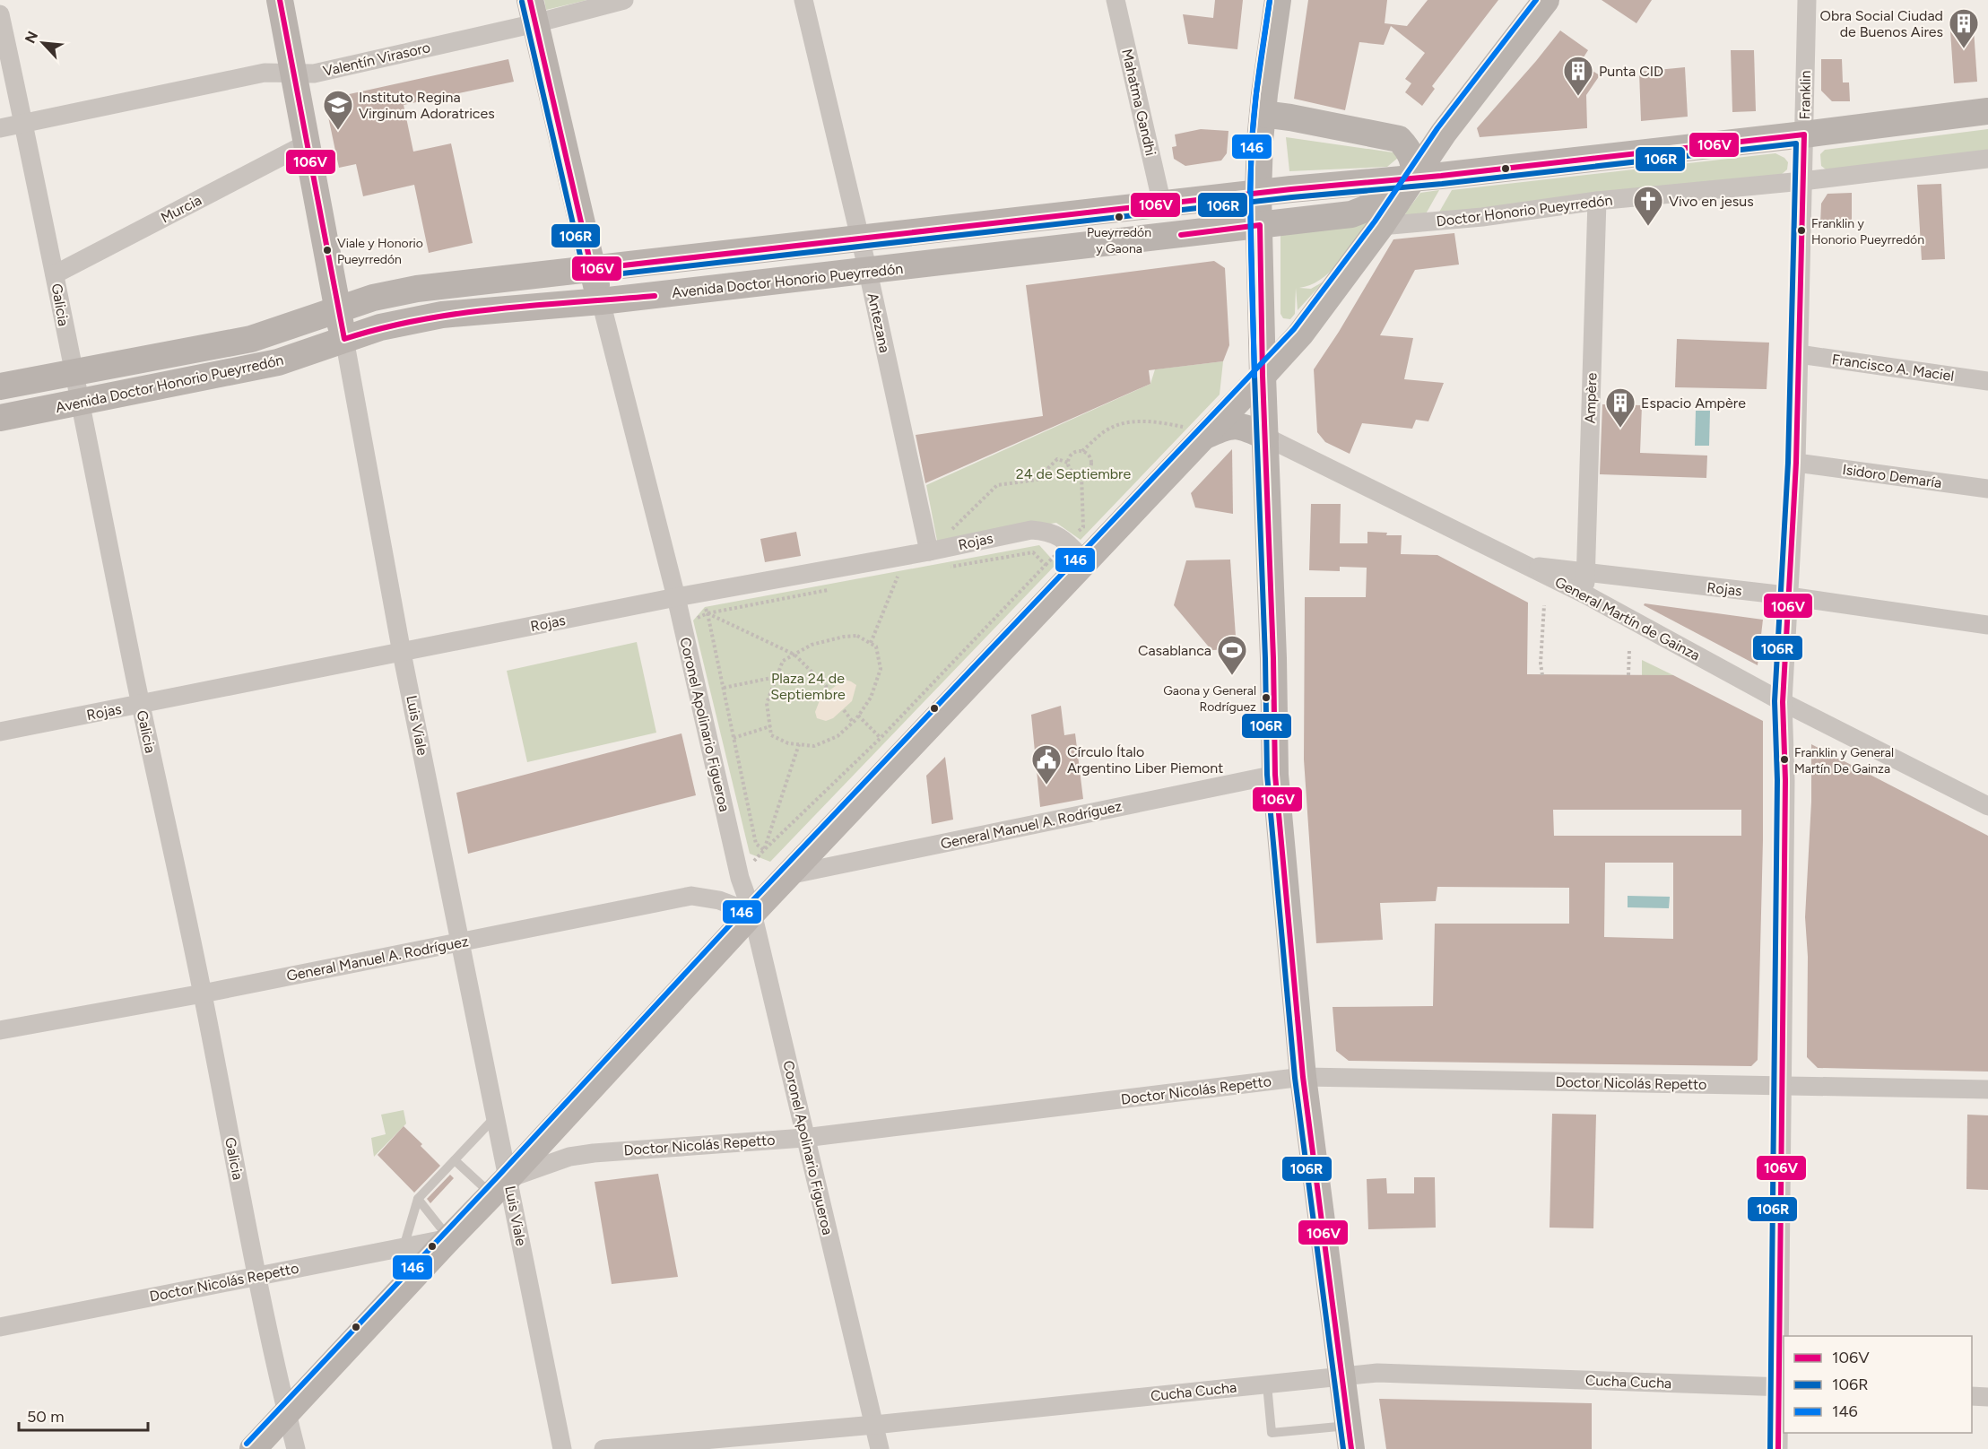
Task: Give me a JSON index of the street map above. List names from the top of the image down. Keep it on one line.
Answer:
{"streets":{"main road":["Avenida Doctor Honorio Pueyrredón","Coronel Apolinario Figueroa","Luis Viale"],"street":["Valentín Virasoro","Franklin","Mahatma Gandhi","Murcia","Doctor Honorio Pueyrredón","Galicia","Antezana","Francisco A. Maciel","Ampère","Isidoro Demaría","Rojas","General Martín de Gainza","General Manuel A. Rodríguez","Doctor Nicolás Repetto","Cucha Cucha"]},"crossings":[["Valentín Virasoro","Galicia"],["Valentín Virasoro","Coronel Apolinario Figueroa"],["Valentín Virasoro","Luis Viale"],["Franklin","Doctor Honorio Pueyrredón"],["Franklin","Avenida Doctor Honorio Pueyrredón"],["Franklin","Francisco A. Maciel"],["Franklin","Isidoro Demaría"],["Franklin","Rojas"],["Franklin","General Martín de Gainza"],["Franklin","Doctor Nicolás Repetto"],["Franklin","Cucha Cucha"],["Mahatma Gandhi","Avenida Doctor Honorio Pueyrredón"],["Murcia","Galicia"],["Murcia","Luis Viale"],["Doctor Honorio Pueyrredón","Ampère"],["Avenida Doctor Honorio Pueyrredón","Galicia"],["Avenida Doctor Honorio Pueyrredón","Antezana"],["Avenida Doctor Honorio Pueyrredón","Coronel Apolinario Figueroa"],["Avenida Doctor Honorio Pueyrredón","Luis Viale"],["Galicia","Rojas"],["Galicia","General Manuel A. Rodríguez"],["Galicia","Doctor Nicolás Repetto"],["Antezana","Rojas"],["Ampère","Rojas"],["Ampère","General Martín de Gainza"],["Rojas","General Martín de Gainza"],["Rojas","Coronel Apolinario Figueroa"],["Rojas","Luis Viale"],["Coronel Apolinario Figueroa","General Manuel A. Rodríguez"],["Coronel Apolinario Figueroa","Doctor Nicolás Repetto"],["Coronel Apolinario Figueroa","Cucha Cucha"],["Luis Viale","General Manuel A. Rodríguez"],["Luis Viale","Doctor Nicolás Repetto"]],"parks":["24 de Septiembre","Plaza 24 de Septiembre"],"places":{"building":["Obra Social Ciudad de Buenos Aires","Punta CID","Espacio Ampère"],"school or university":["Instituto Regina Virginum Adoratrices"],"other":["Pueyrredón y Gaona","Franklin y Honorio Pueyrredón","Viale y Honorio Pueyrredón","Gaona y General Rodríguez","Franklin y General Martín De Gainza"],"church":["Vivo en jesus"],"sports":["Casablanca"],"public building":["Círculo Ítalo Argentino Liber Piemont"]},"lines":["transit line 106V","transit line 106R","transit line 146"],"legend":["106V","106R","146"],"scale_bar":"50 m","north":"top left"}
